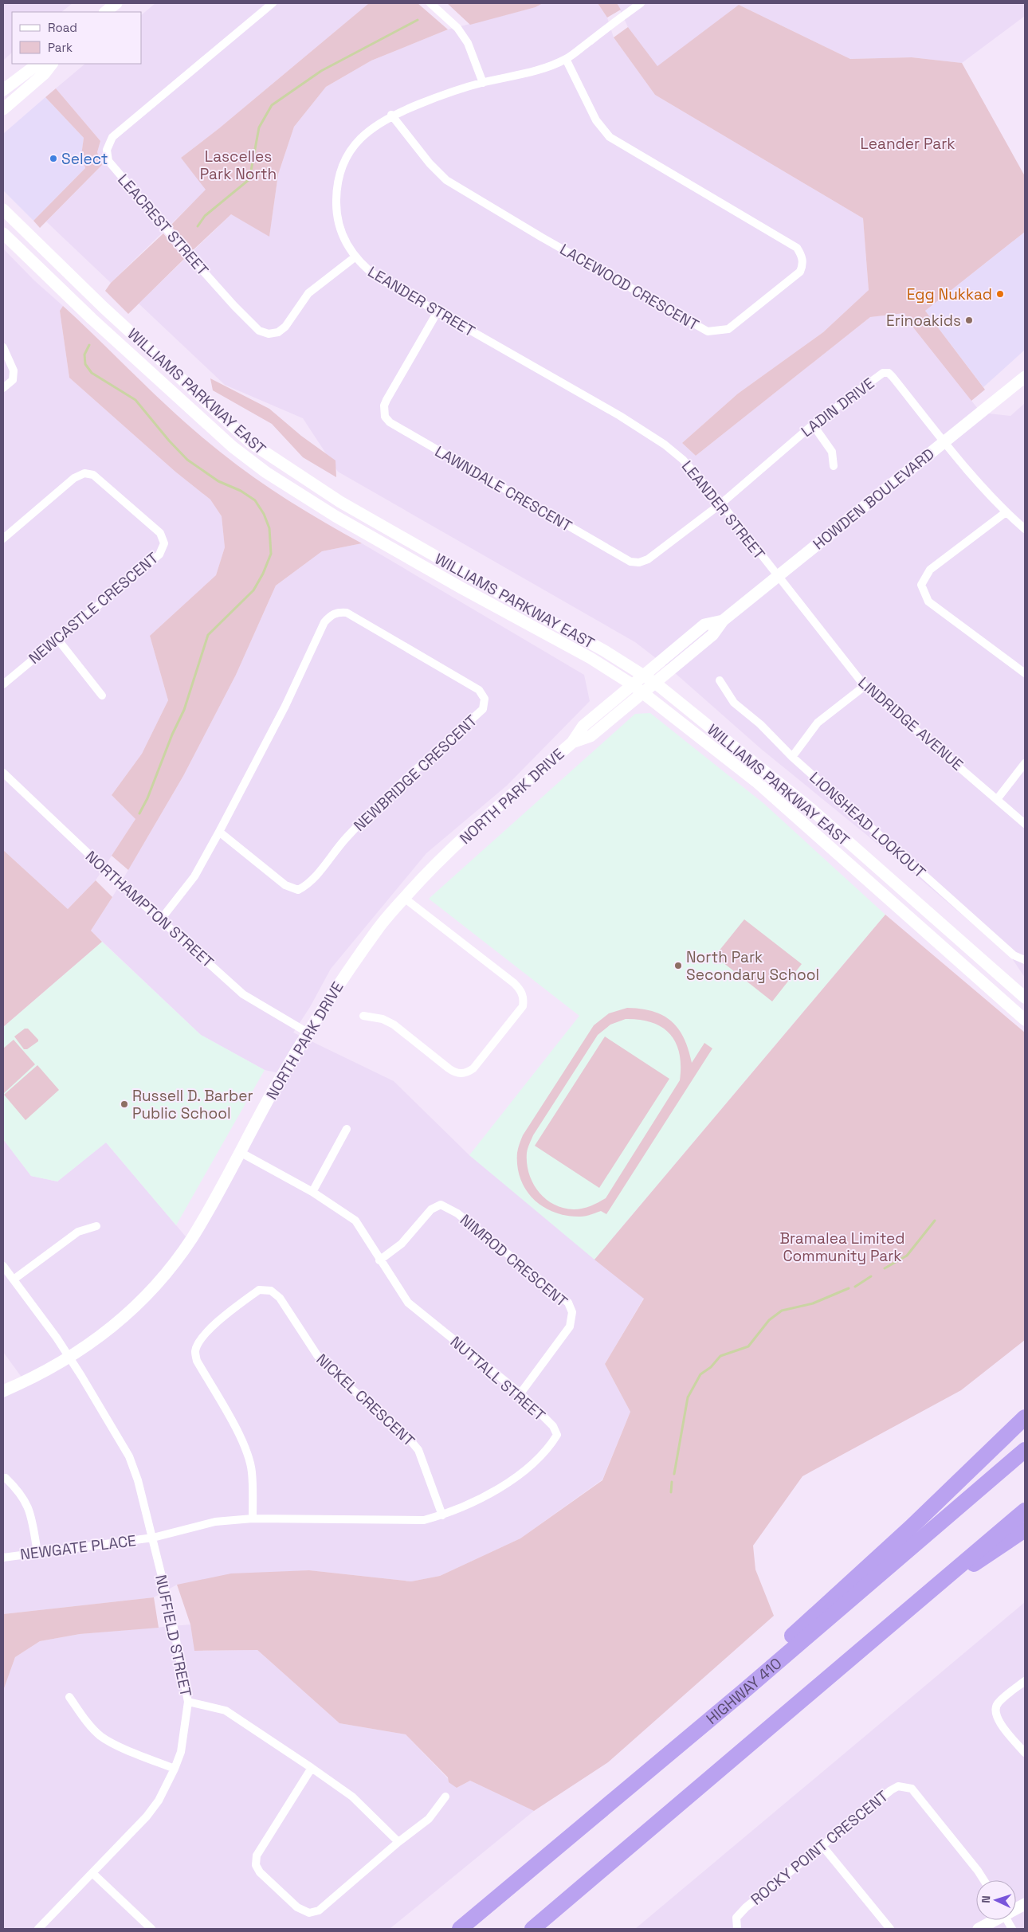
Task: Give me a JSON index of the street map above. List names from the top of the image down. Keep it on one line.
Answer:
{"streets":{"highway":["HIGHWAY 410"],"main road":["WILLIAMS PARKWAY EAST","HOWDEN BOULEVARD","NORTH PARK DRIVE"],"street":["LEACREST STREET","LACEWOOD CRESCENT","LEANDER STREET","LADIN DRIVE","LAWNDALE CRESCENT","NEWCASTLE CRESCENT","LINDRIDGE AVENUE","NEWBRIDGE CRESCENT","LIONSHEAD LOOKOUT","NORTHAMPTON STREET","NIMROD CRESCENT","NUTTALL STREET","NICKEL CRESCENT","NEWGATE PLACE","NUFFIELD STREET","ROCKY POINT CRESCENT"]},"crossings":[["LEACREST STREET","LEANDER STREET"],["LACEWOOD CRESCENT","LEANDER STREET"],["LEANDER STREET","LADIN DRIVE"],["LEANDER STREET","LAWNDALE CRESCENT"],["LEANDER STREET","HOWDEN BOULEVARD"],["LEANDER STREET","LINDRIDGE AVENUE"],["WILLIAMS PARKWAY EAST","HOWDEN BOULEVARD"],["WILLIAMS PARKWAY EAST","NORTH PARK DRIVE"],["LADIN DRIVE","LAWNDALE CRESCENT"],["LADIN DRIVE","HOWDEN BOULEVARD"],["HOWDEN BOULEVARD","LINDRIDGE AVENUE"],["HOWDEN BOULEVARD","NORTH PARK DRIVE"],["NEWBRIDGE CRESCENT","NORTHAMPTON STREET"],["NORTH PARK DRIVE","NORTHAMPTON STREET"],["NORTH PARK DRIVE","NUTTALL STREET"],["NORTH PARK DRIVE","NUFFIELD STREET"],["NIMROD CRESCENT","NUTTALL STREET"],["NUTTALL STREET","NICKEL CRESCENT"],["NUTTALL STREET","NEWGATE PLACE"],["NUTTALL STREET","NUFFIELD STREET"],["NEWGATE PLACE","NUFFIELD STREET"]],"parks":["Leander Park","Lascelles Park North","Bramalea Limited Community Park"],"places":["Select","Egg Nukkad","Erinoakids","North Park Secondary School","Russell D. Barber Public School"],"legend":["Road","Park"],"north":"left"}
